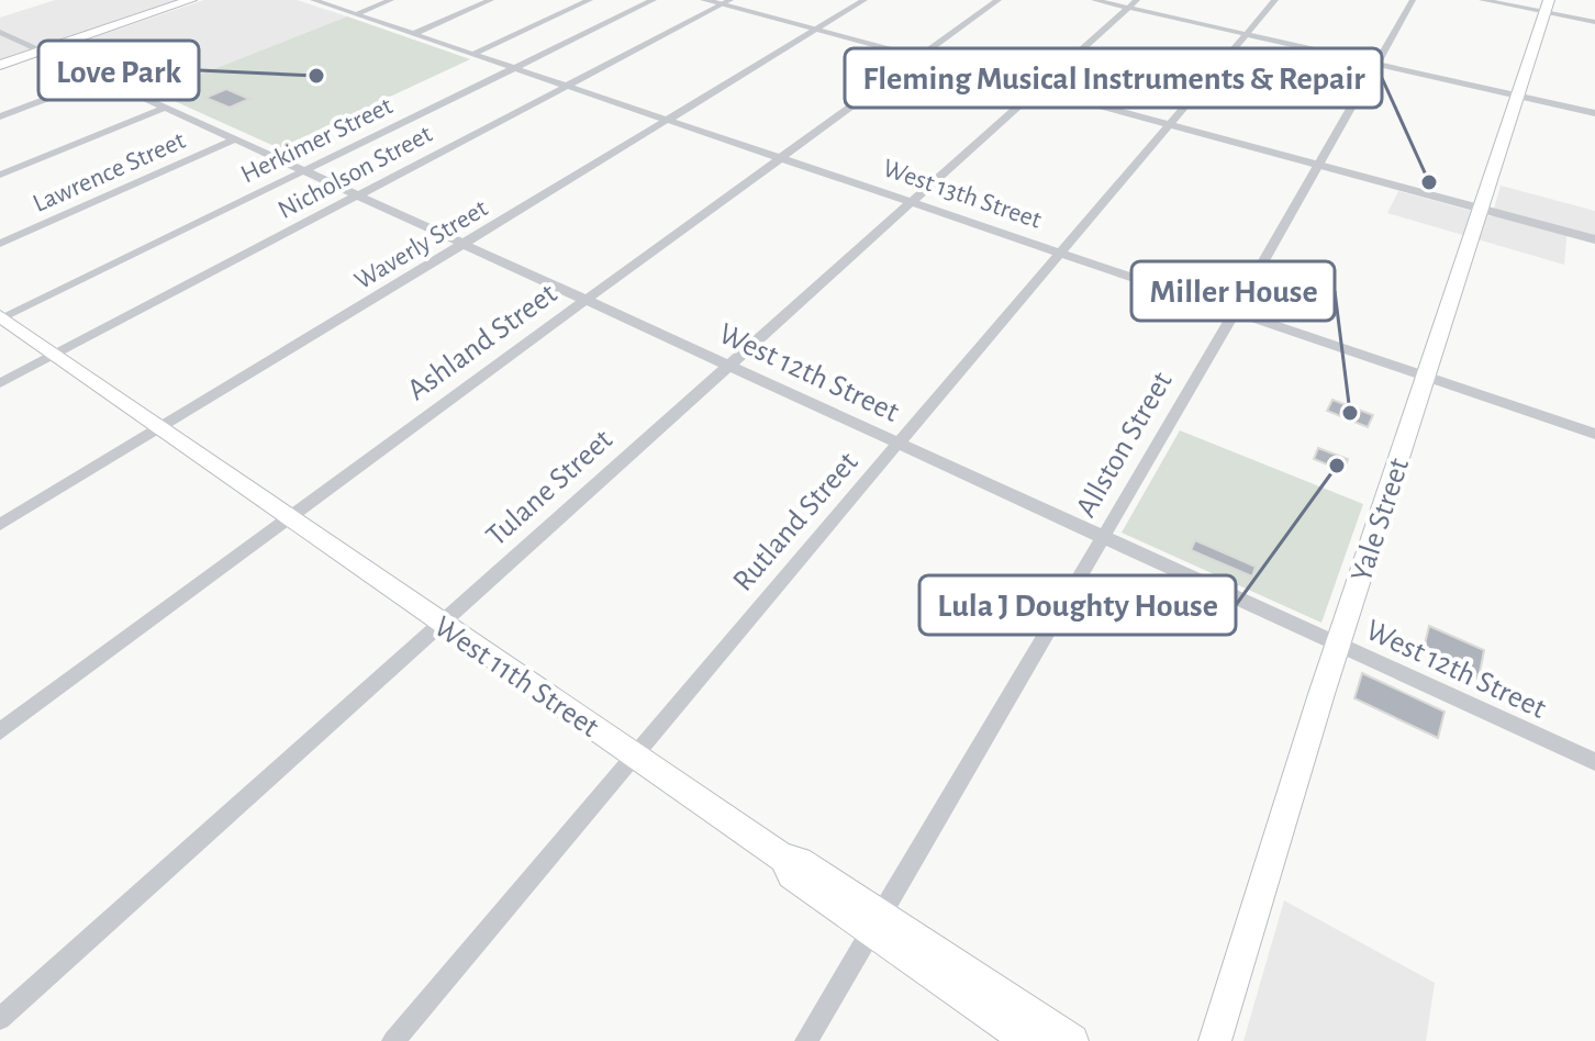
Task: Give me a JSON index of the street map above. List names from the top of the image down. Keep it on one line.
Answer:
{"streets":{"main road":["Yale Street","West 11th Street"],"street":["Herkimer Street","Lawrence Street","Nicholson Street","West 13th Street","Waverly Street","Ashland Street","West 12th Street","Allston Street","Tulane Street","Rutland Street"]},"crossings":[["Herkimer Street","West 13th Street"],["Herkimer Street","West 12th Street"],["Herkimer Street","West 11th Street"],["Lawrence Street","West 12th Street"],["Nicholson Street","West 13th Street"],["Nicholson Street","West 12th Street"],["Nicholson Street","West 11th Street"],["West 13th Street","Waverly Street"],["West 13th Street","Ashland Street"],["West 13th Street","Allston Street"],["West 13th Street","Tulane Street"],["West 13th Street","Yale Street"],["West 13th Street","Rutland Street"],["Waverly Street","West 12th Street"],["Waverly Street","West 11th Street"],["Ashland Street","West 12th Street"],["Ashland Street","West 11th Street"],["West 12th Street","Allston Street"],["West 12th Street","Tulane Street"],["West 12th Street","Yale Street"],["West 12th Street","Rutland Street"],["Allston Street","West 11th Street"],["Tulane Street","West 11th Street"],["Rutland Street","West 11th Street"]],"places":["Love Park","Fleming Musical Instruments & Repair","Miller House","Lula J Doughty House"]}
